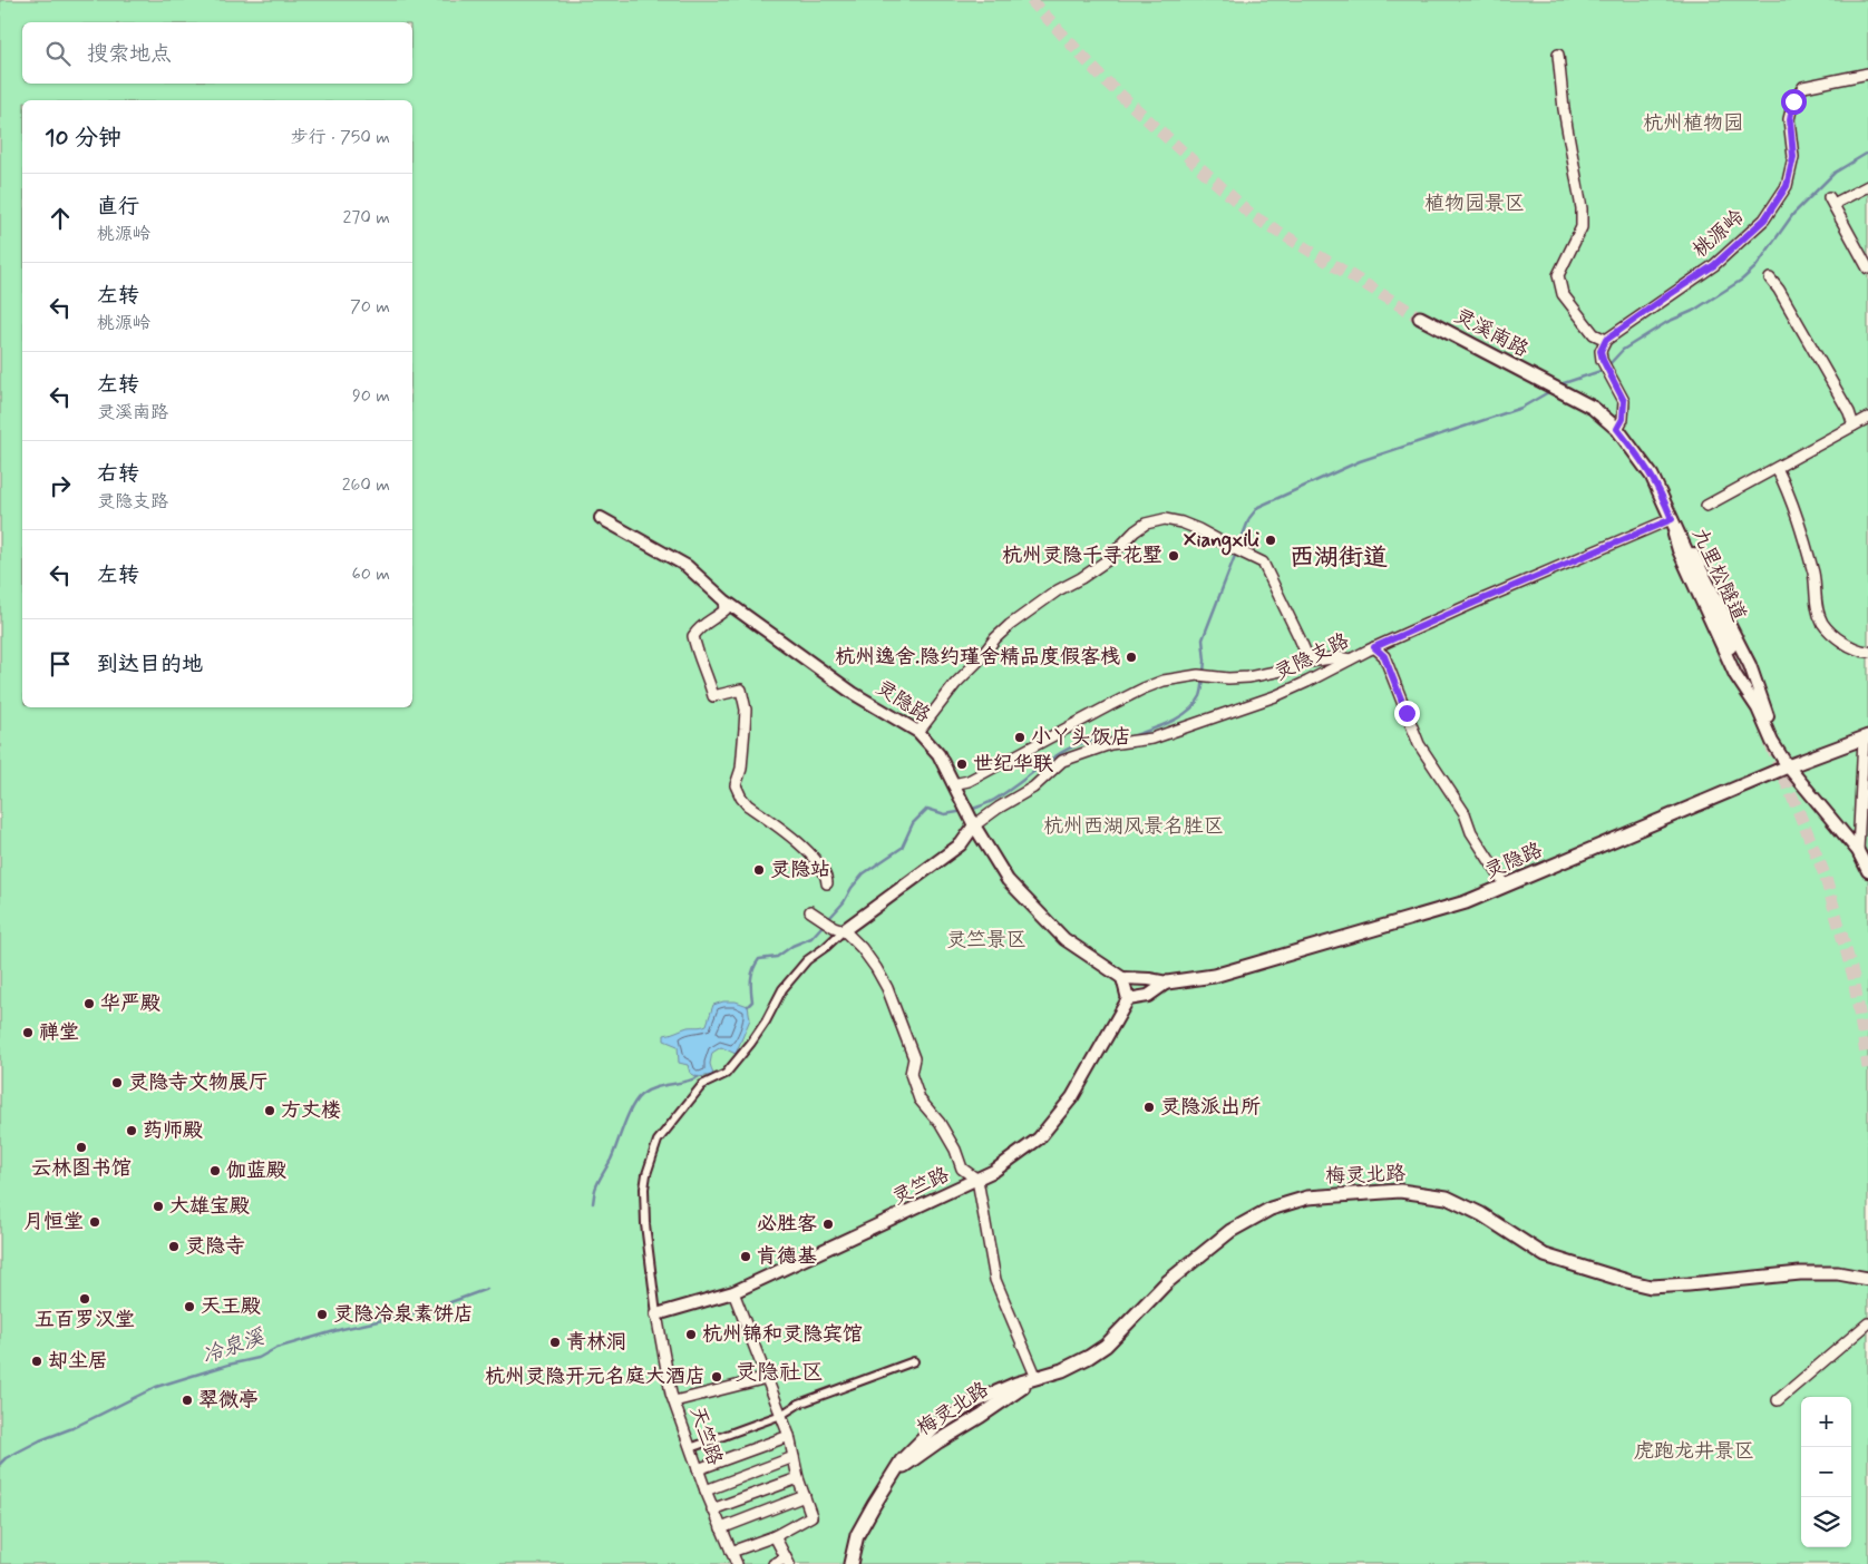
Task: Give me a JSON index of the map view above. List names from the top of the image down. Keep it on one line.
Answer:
{"streets":{"main road":["灵溪南路","九里松隧道","灵隐路","梅灵北路"],"street":["桃源岭","灵隐支路","灵竺路","天竺路"]},"crossings":[["九里松隧道","灵隐支路"],["灵隐支路","灵隐路"],["灵竺路","天竺路"]],"districts":["西湖街道","灵隐社区"],"water":["冷泉溪"],"parks":["杭州植物园","植物园景区","杭州西湖风景名胜区","灵竺景区","虎跑龙井景区"],"places":["Xiangxili","杭州灵隐千寻花墅","杭州逸舍.隐约瑾舍精品度假客栈","小丫头饭店","世纪华联","灵隐站","华严殿","禅堂","灵隐寺文物展厅","灵隐派出所","方丈楼","药师殿","云林图书馆","伽蓝殿","大雄宝殿","月恒堂","必胜客","灵隐寺","肯德基","五百罗汉堂","天王殿","灵隐冷泉素饼店","杭州锦和灵隐宾馆","青林洞","却尘居","杭州灵隐开元名庭大酒店","翠微亭"],"page":{"search":"搜索地点","heading":["10 分钟","步行 · 750 m"],"list":[["直行","桃源岭","270 m"],["左转","桃源岭","70 m"],["左转","灵溪南路","90 m"],["右转","灵隐支路","260 m"],["左转","60 m"],"到达目的地"],"map_buttons":["+","−"]}}
